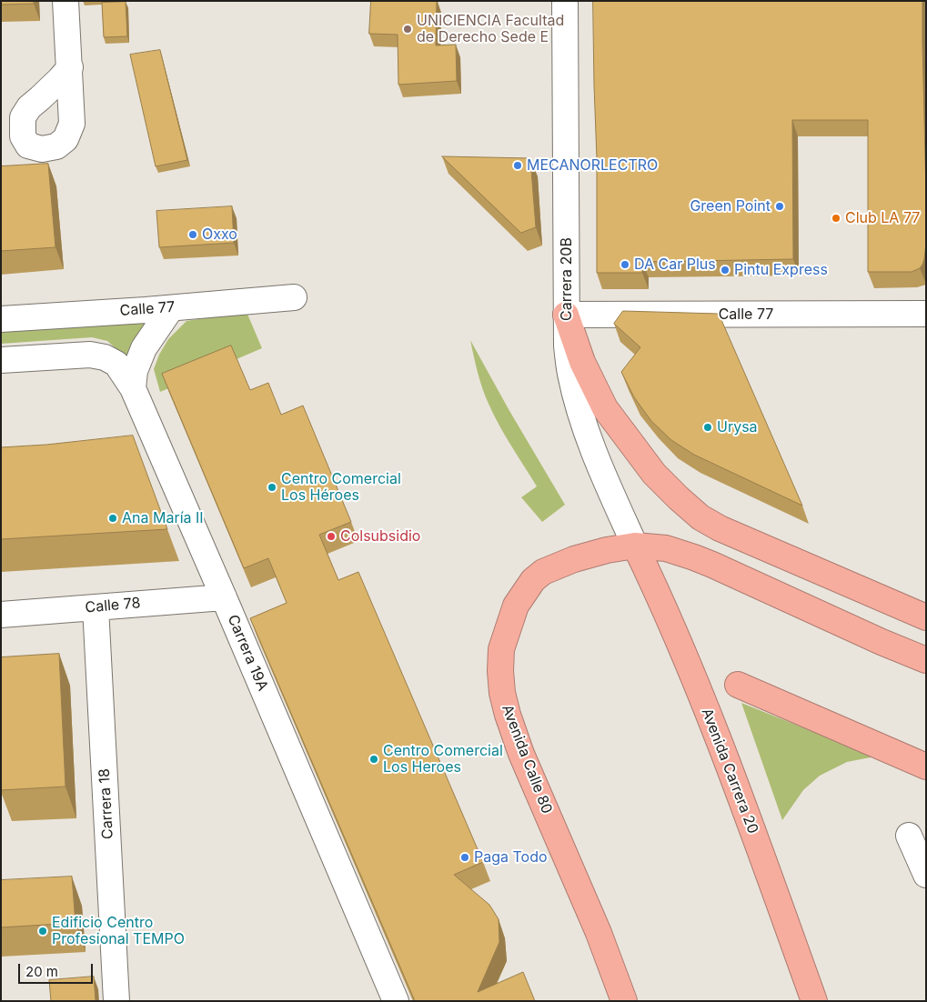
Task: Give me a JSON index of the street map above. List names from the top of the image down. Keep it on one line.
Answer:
{"streets":{"highway":["Avenida Calle 80","Avenida Carrera 20"],"street":["Carrera 20B","Calle 77","Calle 78","Carrera 19A","Carrera 18"]},"crossings":[["Carrera 20B","Calle 77"],["Carrera 20B","Avenida Calle 80"],["Carrera 20B","Avenida Carrera 20"],["Calle 78","Carrera 19A"],["Calle 78","Carrera 18"],["Avenida Calle 80","Avenida Carrera 20"]],"places":["UNICIENCIA Facultad de Derecho Sede E","MECANORLECTRO","Green Point","Club LA 77","Oxxo","DA Car Plus","Pintu Express","Urysa","Centro Comercial Los Héroes","Ana María II","Colsubsidio","Centro Comercial Los Heroes","Paga Todo","Edificio Centro Profesional TEMPO"],"scale_bar":"20 m"}
